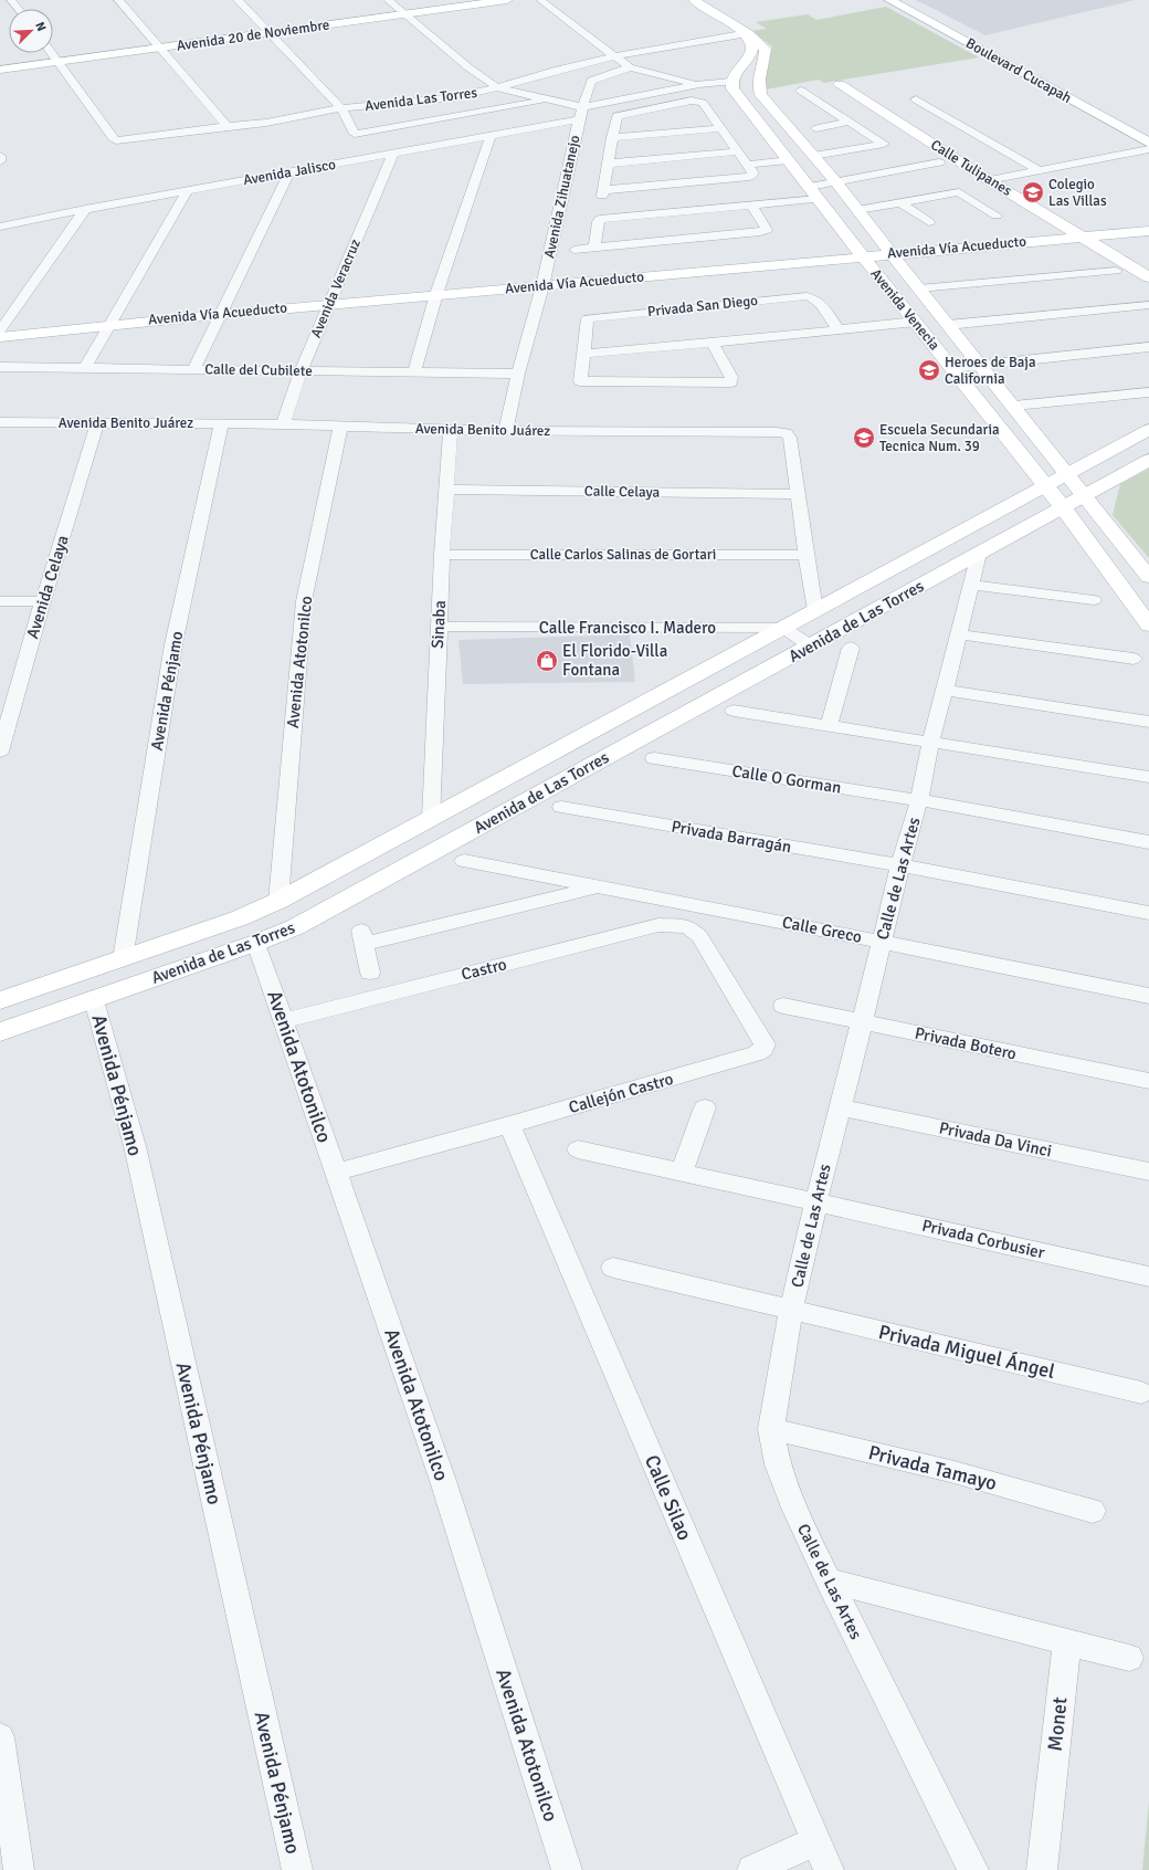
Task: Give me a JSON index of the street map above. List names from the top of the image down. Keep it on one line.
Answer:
{"streets":{"main road":["Avenida 20 de Noviembre","Boulevard Cucapah","Calle Tulipanes","Avenida Vía Acueducto","Avenida Venecia","Avenida de Las Torres"],"street":["Avenida Las Torres","Avenida Jalisco","Avenida Zihuatanejo","Avenida Veracruz","Privada San Diego","Calle del Cubilete","Avenida Benito Juárez","Calle Celaya","Calle Carlos Salinas de Gortari","Avenida Celaya","Sinaba","Calle Francisco I. Madero","Avenida Atotonilco","Avenida Pénjamo","Calle O Gorman","Privada Barragán","Calle de Las Artes","Calle Greco","Castro","Privada Botero","Callejón Castro","Privada Da Vinci","Privada Corbusier","Privada Miguel Ángel","Privada Tamayo","Calle Silao","Monet"]},"crossings":[["Avenida 20 de Noviembre","Avenida Las Torres"],["Avenida Las Torres","Avenida Venecia"],["Calle Tulipanes","Avenida Vía Acueducto"],["Avenida Jalisco","Avenida Zihuatanejo"],["Avenida Jalisco","Avenida Veracruz"],["Avenida Zihuatanejo","Avenida Vía Acueducto"],["Avenida Zihuatanejo","Calle del Cubilete"],["Avenida Zihuatanejo","Avenida Benito Juárez"],["Avenida Vía Acueducto","Avenida Veracruz"],["Avenida Vía Acueducto","Avenida Venecia"],["Avenida Veracruz","Calle del Cubilete"],["Avenida Veracruz","Avenida Benito Juárez"],["Avenida Venecia","Avenida de Las Torres"],["Avenida Benito Juárez","Calle Celaya"],["Avenida Benito Juárez","Calle Carlos Salinas de Gortari"],["Avenida Benito Juárez","Avenida Celaya"],["Avenida Benito Juárez","Avenida de Las Torres"],["Avenida Benito Juárez","Sinaba"],["Avenida Benito Juárez","Avenida Atotonilco"],["Avenida Benito Juárez","Avenida Pénjamo"],["Calle Celaya","Sinaba"],["Calle Carlos Salinas de Gortari","Sinaba"],["Avenida de Las Torres","Sinaba"],["Avenida de Las Torres","Calle Francisco I. Madero"],["Avenida de Las Torres","Avenida Atotonilco"],["Avenida de Las Torres","Avenida Pénjamo"],["Avenida de Las Torres","Calle de Las Artes"],["Sinaba","Calle Francisco I. Madero"],["Avenida Atotonilco","Castro"],["Avenida Atotonilco","Callejón Castro"],["Calle O Gorman","Calle de Las Artes"],["Privada Barragán","Calle de Las Artes"],["Calle de Las Artes","Calle Greco"],["Calle de Las Artes","Privada Botero"],["Calle de Las Artes","Privada Da Vinci"],["Calle de Las Artes","Privada Corbusier"],["Calle de Las Artes","Privada Miguel Ángel"],["Calle de Las Artes","Privada Tamayo"],["Castro","Callejón Castro"],["Callejón Castro","Calle Silao"]],"places":{"school or university":["Colegio Las Villas","Heroes de Baja California","Escuela Secundaria Tecnica Num. 39"],"shop":["El Florido-Villa Fontana"]},"north":"top right"}
